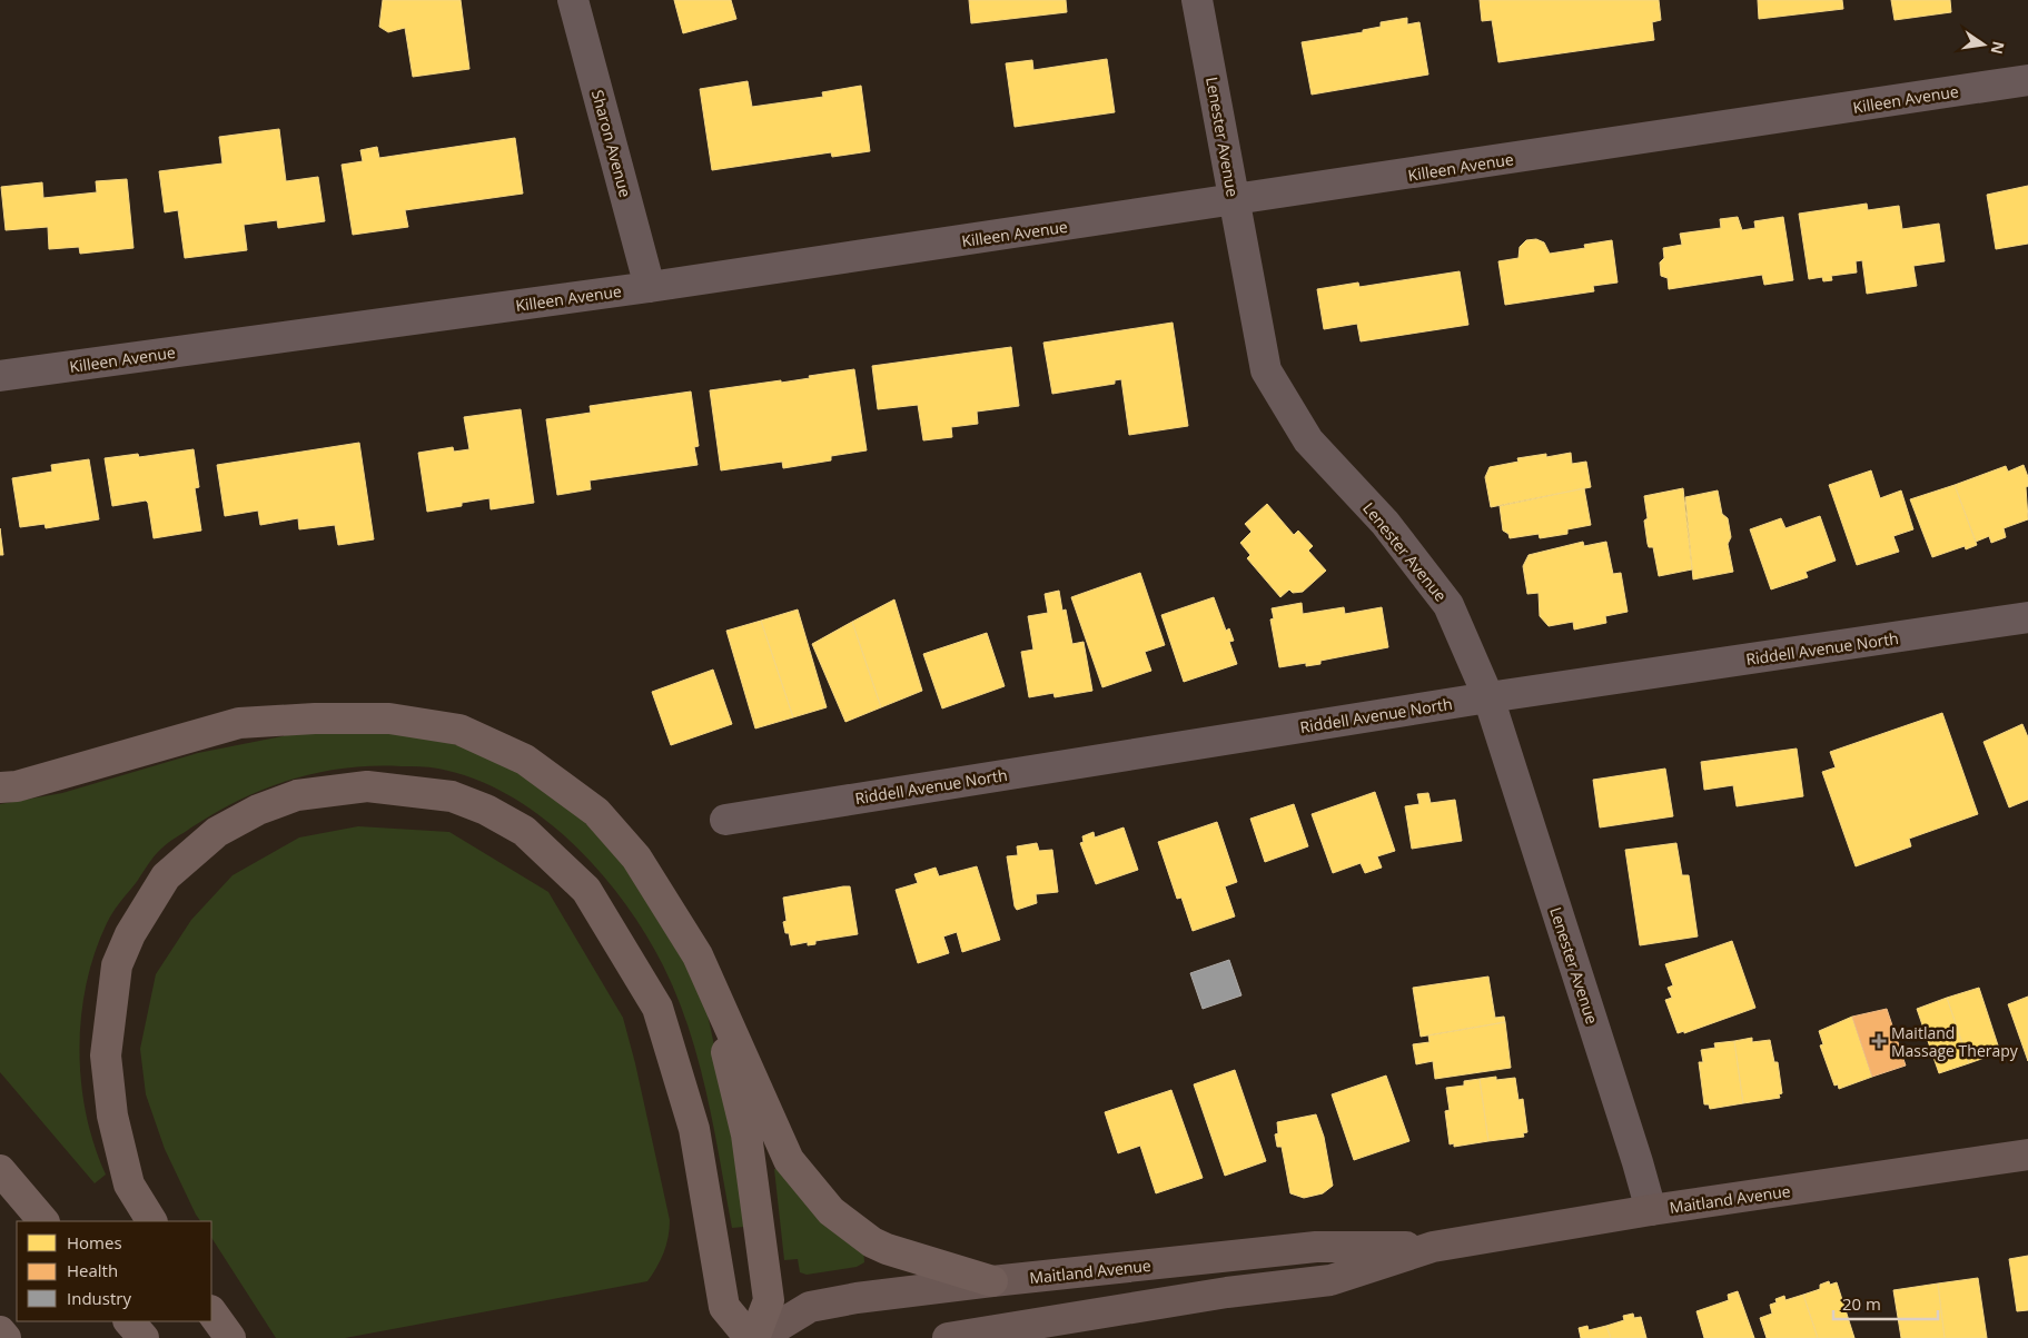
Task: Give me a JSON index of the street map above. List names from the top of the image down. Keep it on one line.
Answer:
{"streets":{"main road":["Maitland Avenue"],"street":["Killeen Avenue","Lenester Avenue","Sharon Avenue","Riddell Avenue North"]},"crossings":[["Killeen Avenue","Lenester Avenue"],["Killeen Avenue","Sharon Avenue"],["Lenester Avenue","Riddell Avenue North"],["Lenester Avenue","Maitland Avenue"]],"places":{"health":["Maitland Massage Therapy"]},"legend":["Homes","Health","Industry"],"scale_bar":"20 m","north":"right"}
